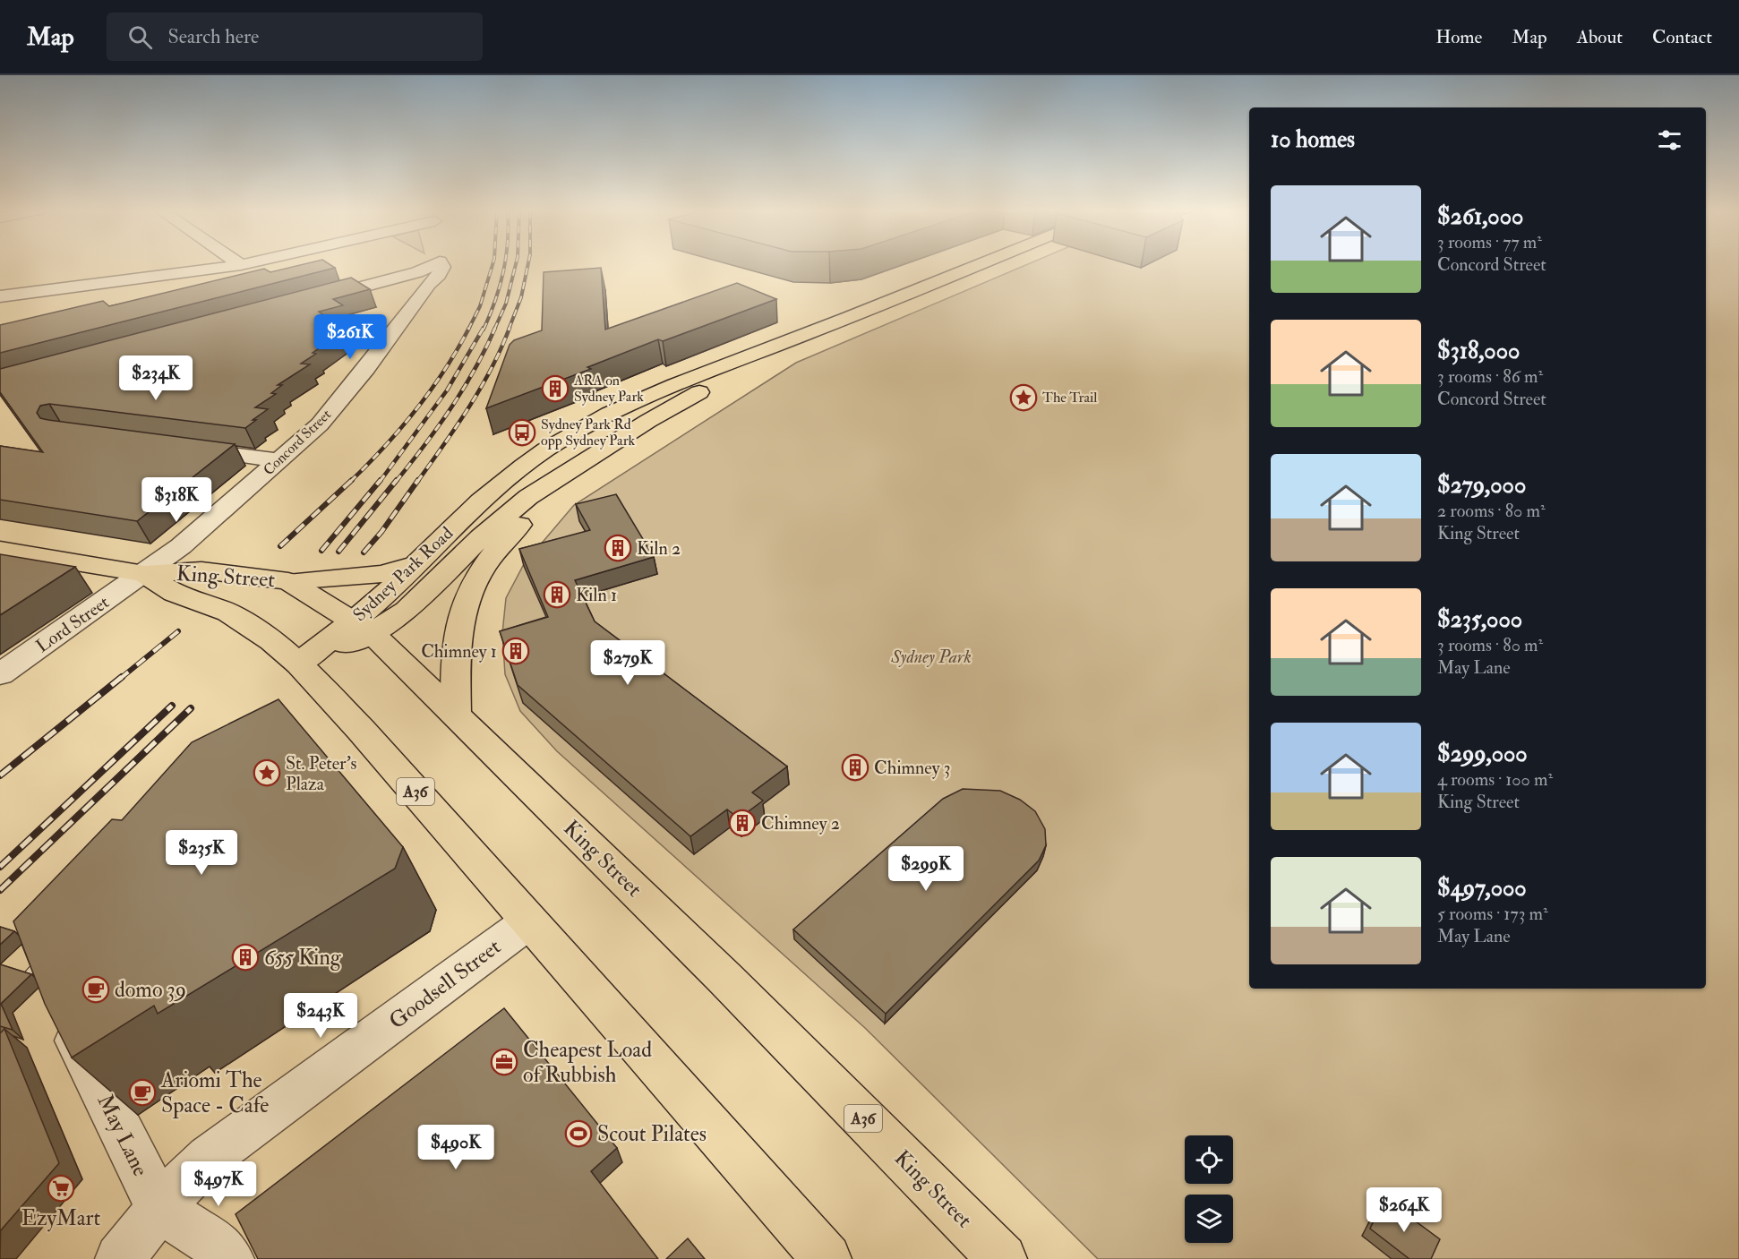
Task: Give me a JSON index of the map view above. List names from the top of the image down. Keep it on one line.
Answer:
{"streets":{"main road":["Sydney Park Road","King Street","A36"],"street":["Concord Street","Lord Street","Goodsell Street","May Lane"]},"crossings":[["Concord Street","King Street"],["Concord Street","Lord Street"],["Sydney Park Road","King Street"],["King Street","Lord Street"],["King Street","Goodsell Street"],["Goodsell Street","May Lane"]],"parks":["Sydney Park"],"places":{"building":["ARA on Sydney Park","Kiln 2","Kiln 1","Chimney 1","Chimney 3","Chimney 2","655 King"],"place":["The Trail","St. Peter’s Plaza"],"bus stop":["Sydney Park Rd opp Sydney Park"],"cafe":["domo 39","Ariomi The Space - Cafe"],"office":["Cheapest Load of Rubbish"],"sports":["Scout Pilates"],"supermarket":["EzyMart"]},"page":{"header":"Map","search":"Search here","nav":["Home","Map","About","Contact"],"heading":"10 homes","list":[{"name":"$261,000","note":"3 rooms · 77 m² · Concord Street"},{"name":"$318,000","note":"3 rooms · 86 m² · Concord Street"},{"name":"$279,000","note":"2 rooms · 80 m² · King Street"},{"name":"$235,000","note":"3 rooms · 80 m² · May Lane"},{"name":"$299,000","note":"4 rooms · 100 m² · King Street"},{"name":"$497,000","note":"5 rooms · 173 m² · May Lane"}],"price":["$261K","$234K","$318K","$279K","$235K","$299K","$243K","$490K","$497K","$264K"]}}
